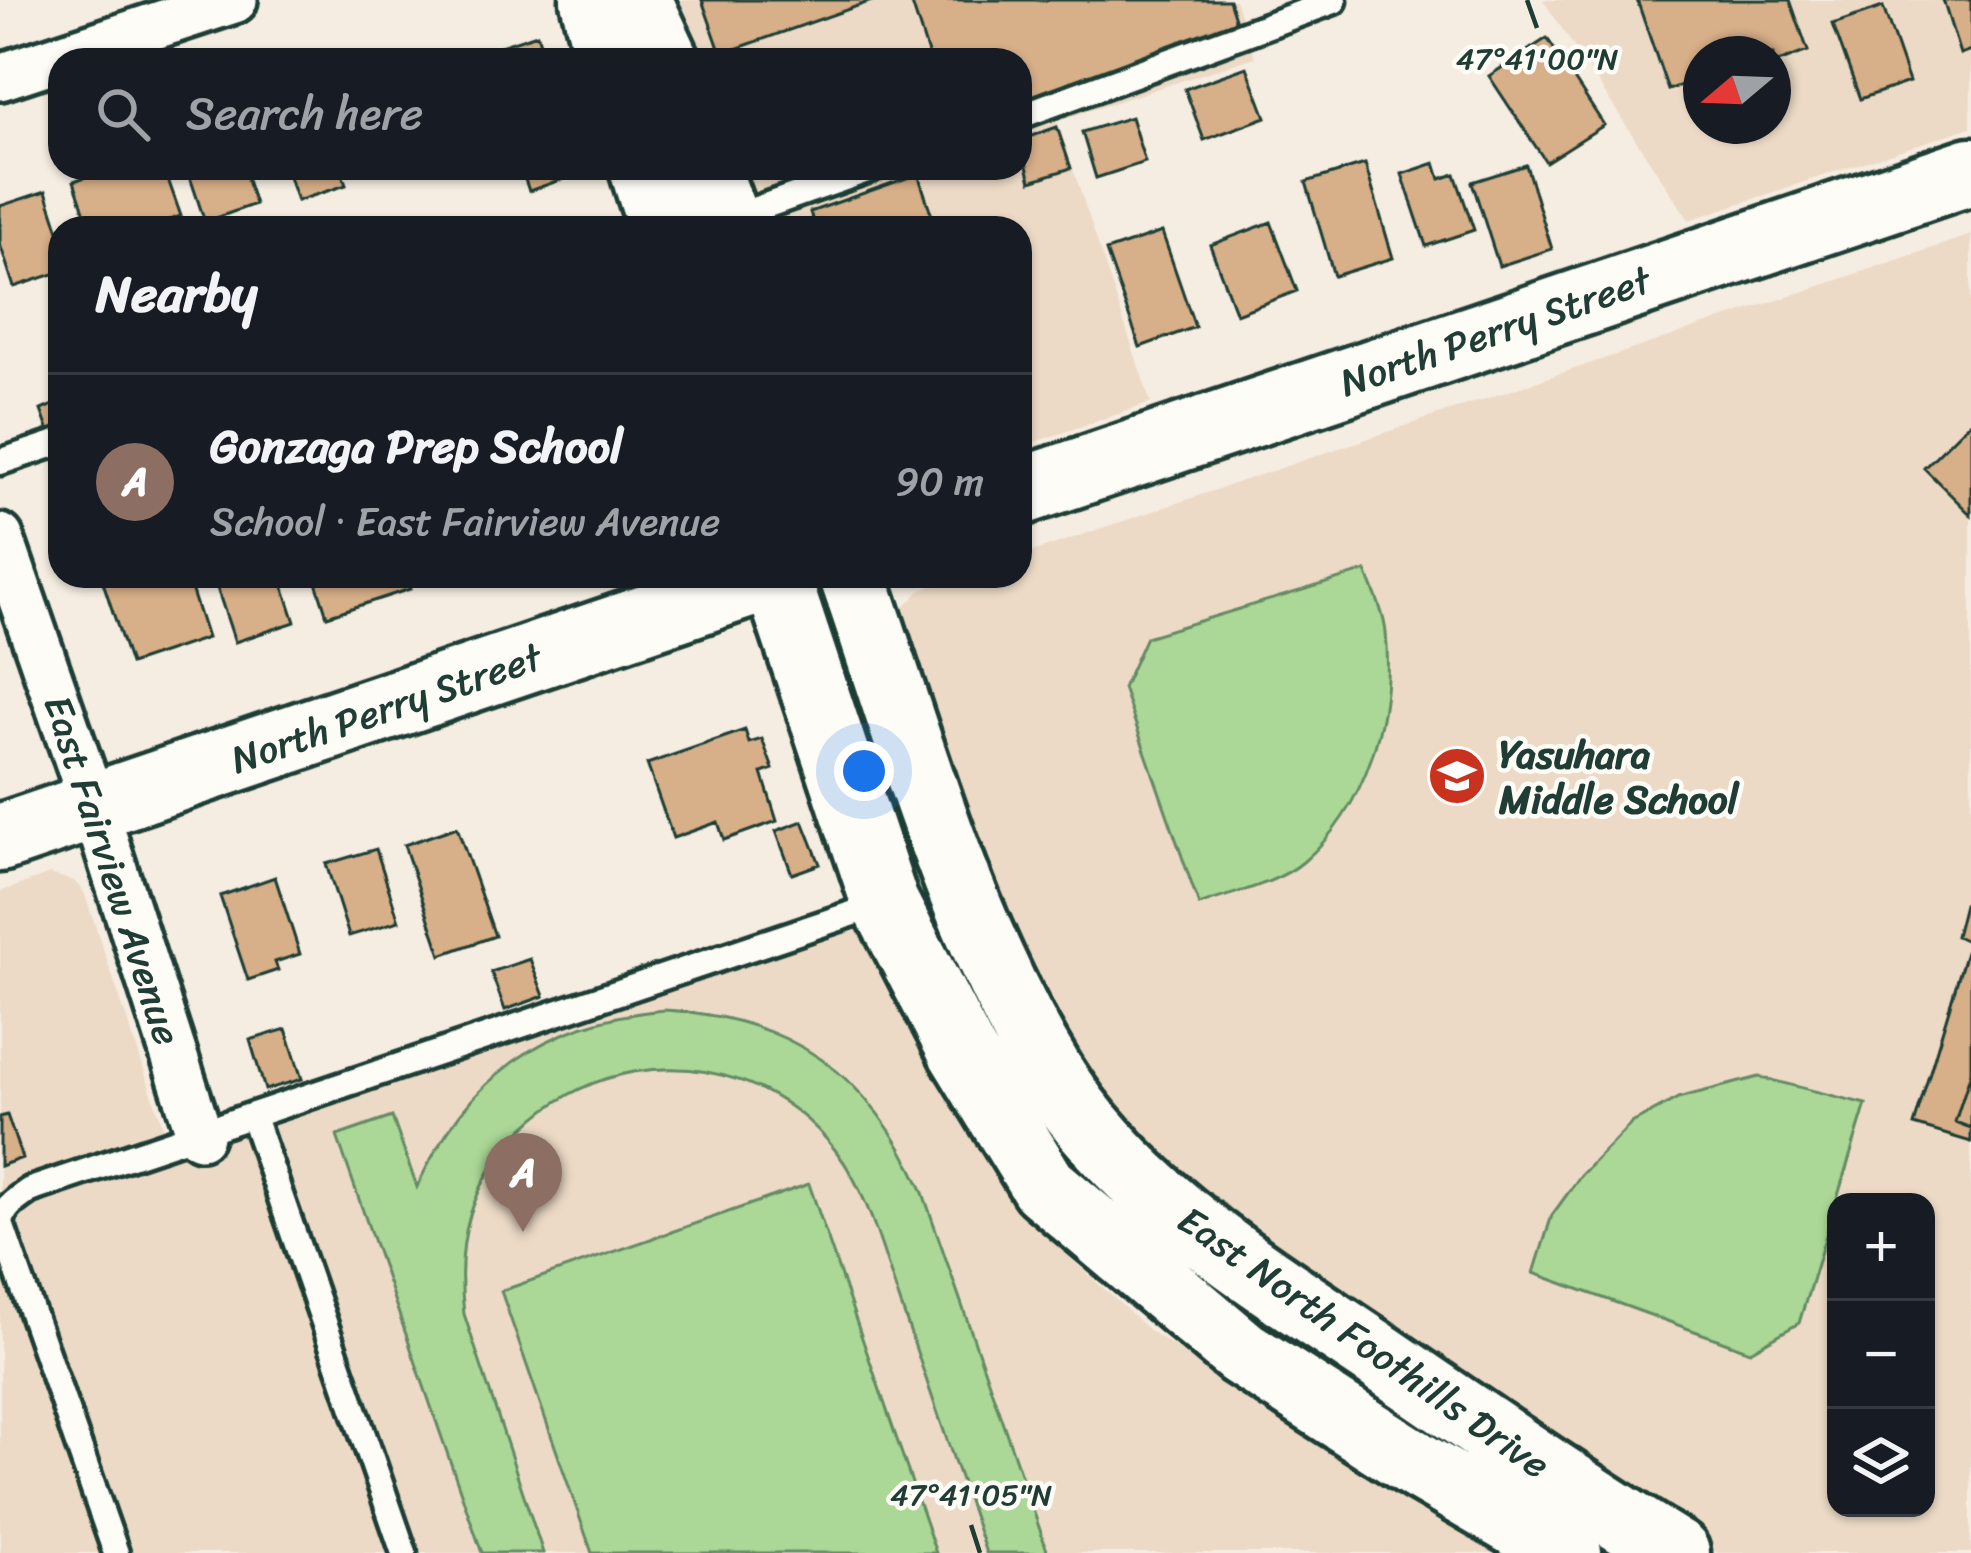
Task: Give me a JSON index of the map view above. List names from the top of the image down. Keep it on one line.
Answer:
{"streets":{"main road":["North Perry Street","East North Foothills Drive"],"street":["East Fairview Avenue"]},"crossings":[["North Perry Street","East Fairview Avenue"]],"places":{"school or university":["Yasuhara Middle School"]},"north":"left","page":{"search":"Search here","heading":"Nearby","list":[{"mark":"A","name":"Gonzaga Prep School","note":"School · East Fairview Avenue","value":"90 m"}],"pins":"A","map_buttons":["+","−"]},"coordinates":["47°41'00\"N","47°41'05\"N"]}
